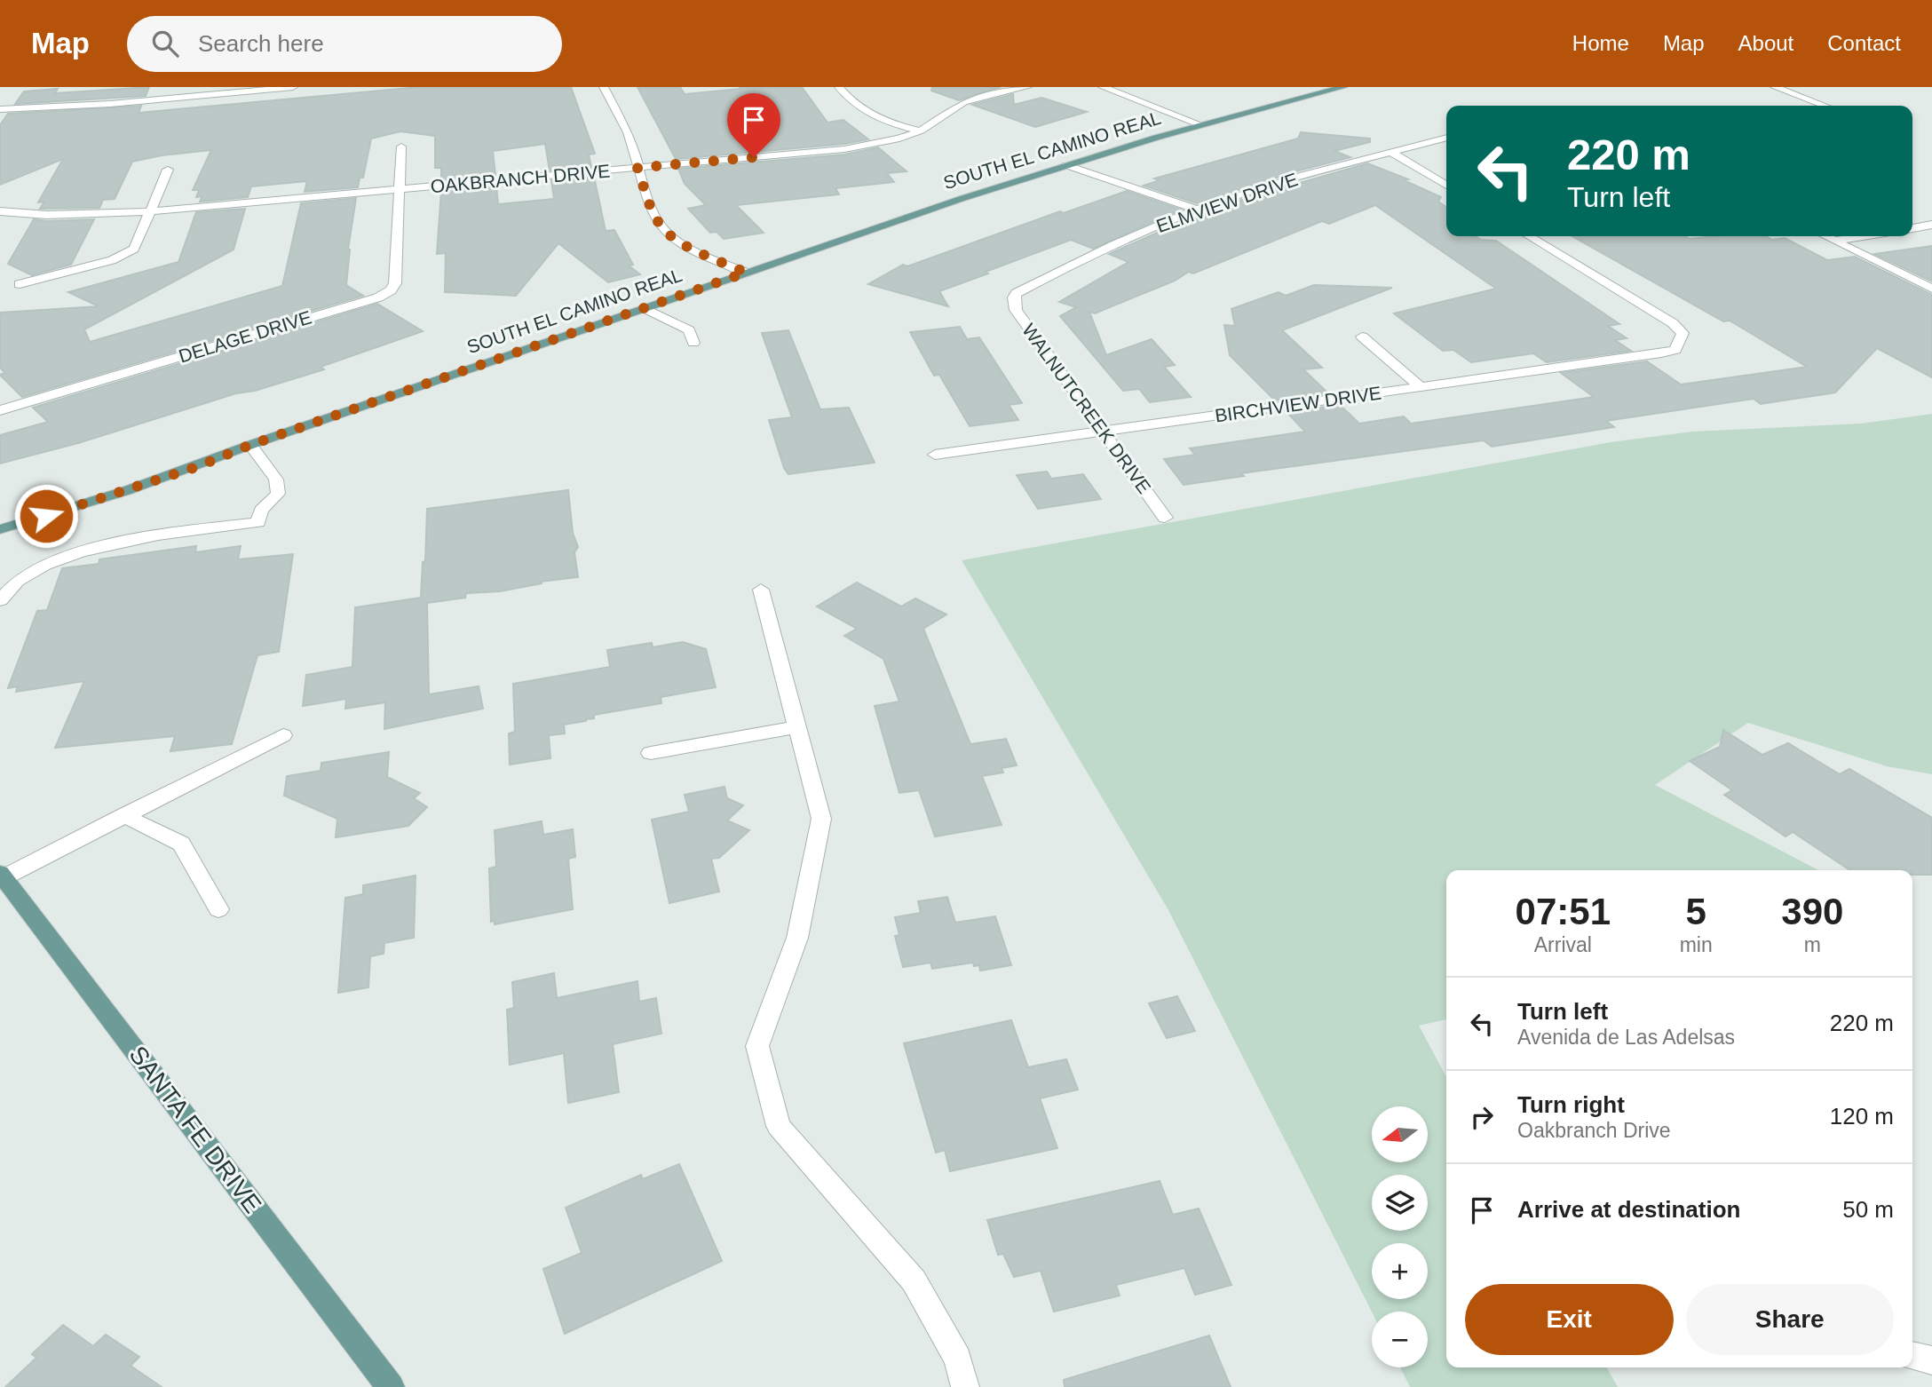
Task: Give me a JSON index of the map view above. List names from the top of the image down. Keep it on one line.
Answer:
{"streets":{"main road":["SOUTH EL CAMINO REAL","SANTA FE DRIVE"],"street":["OAKBRANCH DRIVE","ELMVIEW DRIVE","DELAGE DRIVE","BIRCHVIEW DRIVE","WALNUTCREEK DRIVE"]},"crossings":[["OAKBRANCH DRIVE","DELAGE DRIVE"],["ELMVIEW DRIVE","WALNUTCREEK DRIVE"],["BIRCHVIEW DRIVE","WALNUTCREEK DRIVE"]],"north":"left","page":{"header":"Map","search":"Search here","nav":["Home","Map","About","Contact"],"turn":["220 m","Turn left"],"eta":["07:51","Arrival","5","min","390","m"],"list":[{"name":"Turn left","note":"Avenida de Las Adelsas","value":"220 m"},{"name":"Turn right","note":"Oakbranch Drive","value":"120 m"},{"name":"Arrive at destination","value":"50 m"}],"map_buttons":["+","−"],"buttons":["Exit","Share"]}}
